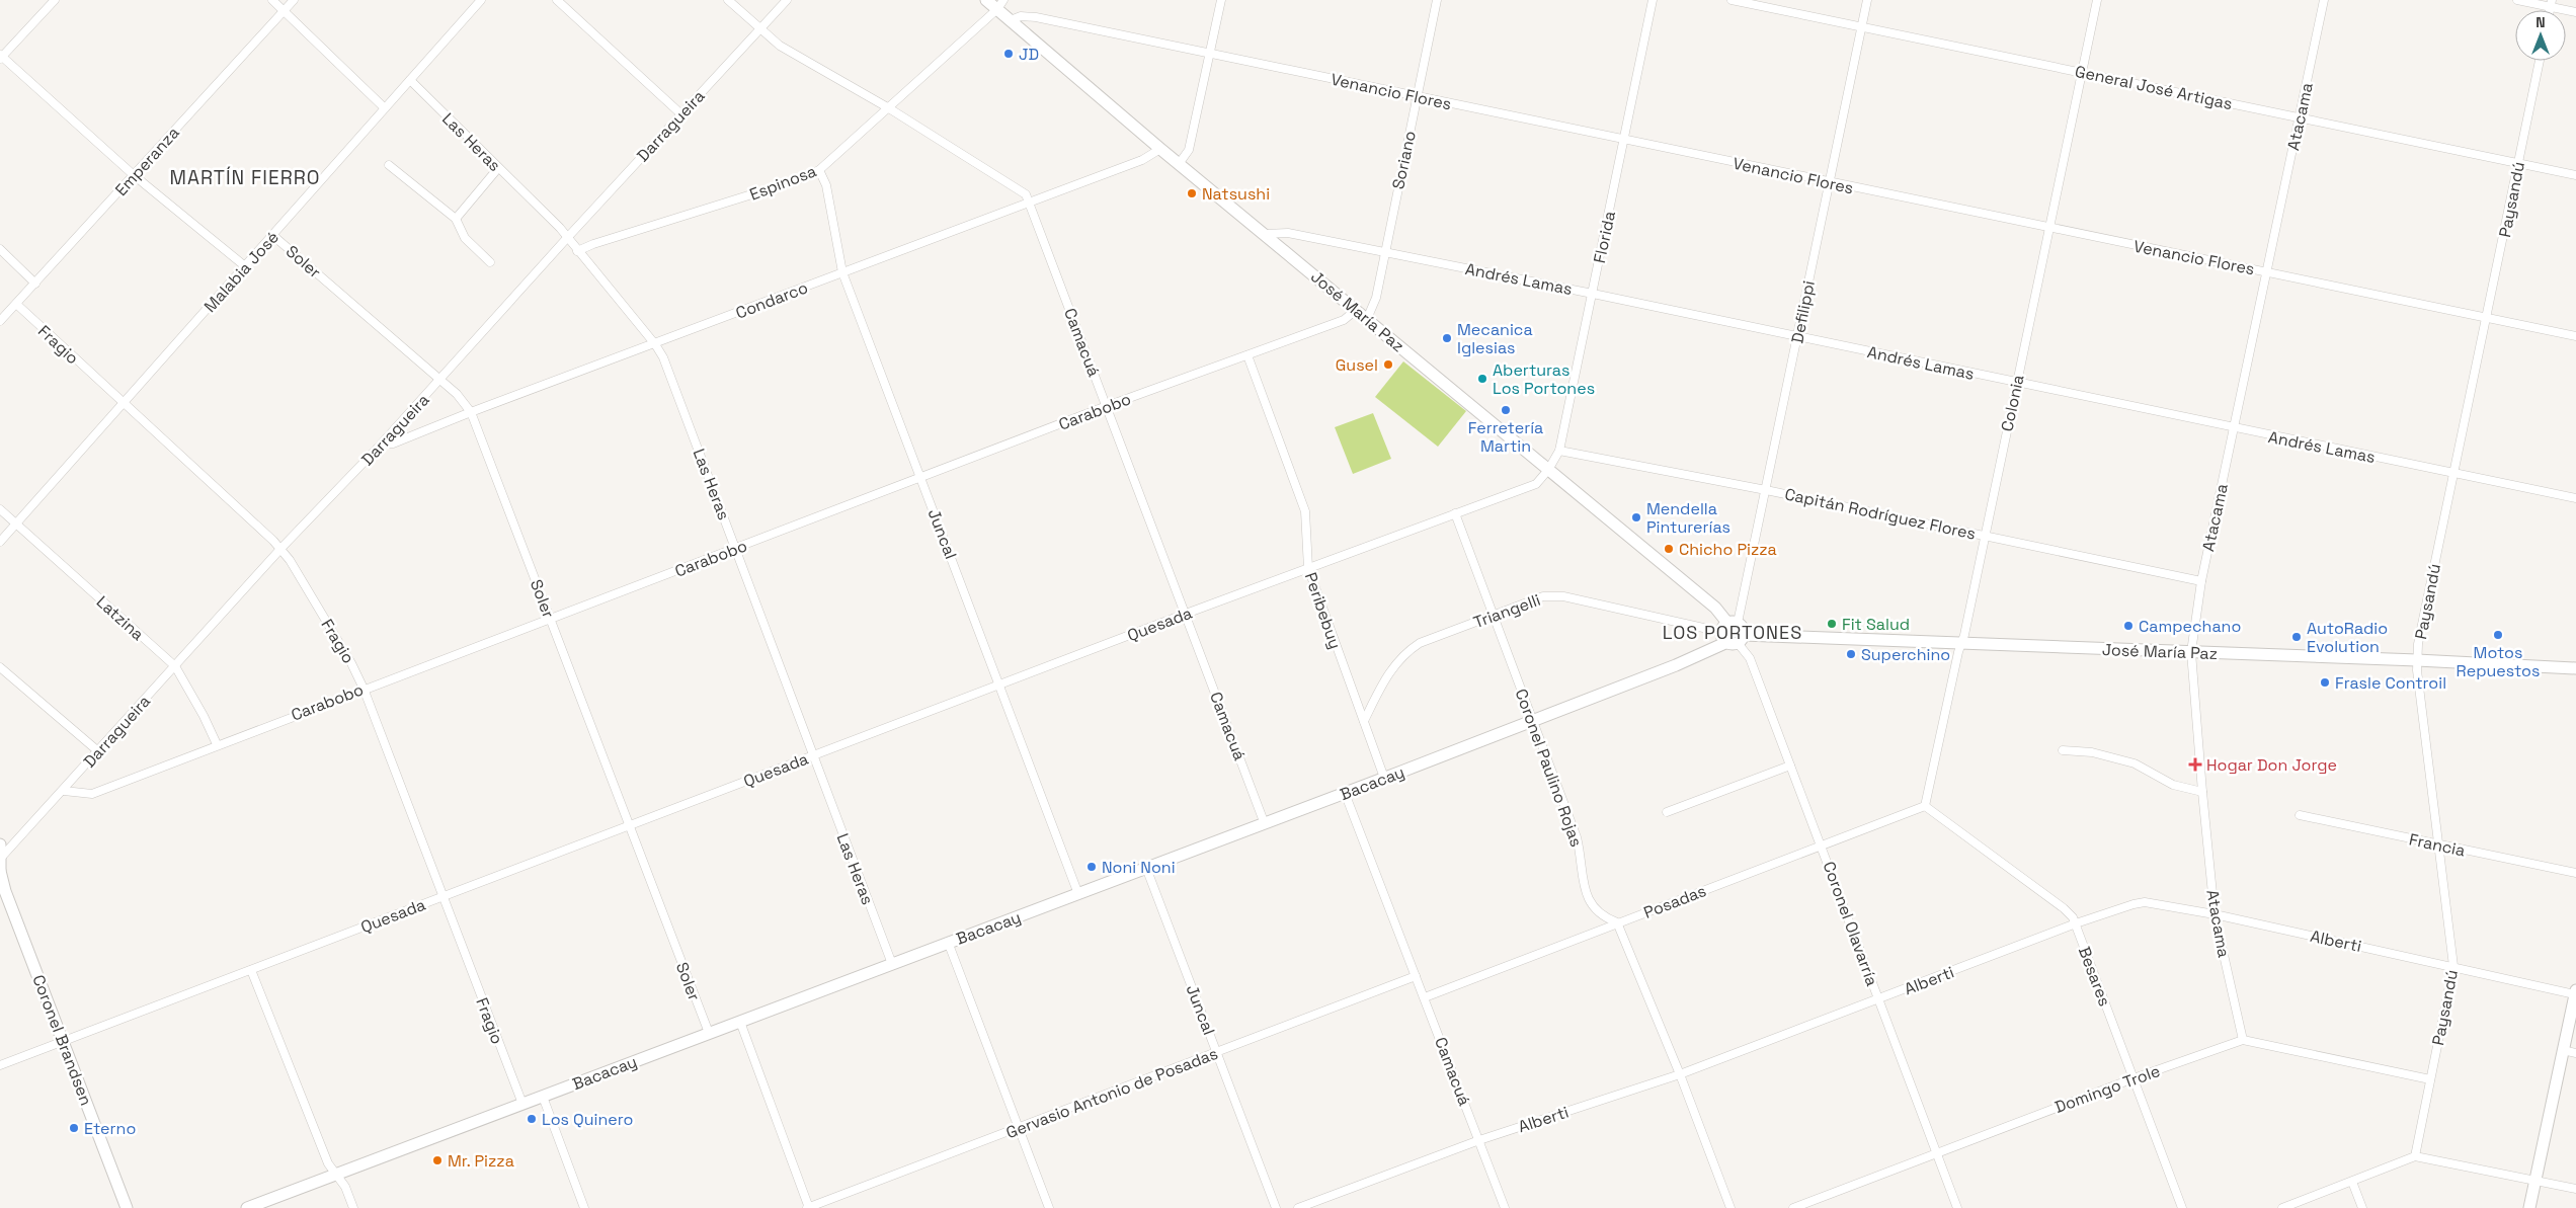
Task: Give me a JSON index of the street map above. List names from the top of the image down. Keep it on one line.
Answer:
{"streets":{"street":["General José Artigas","Venancio Flores","Atacama","Darragueira","Las Heras","Soriano","Emperanza","Espinosa","Paysandú","Florida","Soler","Malabia José","Andrés Lamas","Condarco","José María Paz","Defilippi","Camacuá","Fragio","Colonia","Carabobo","Capitán Rodríguez Flores","Juncal","Peribebuy","Triangelli","Latzina","Quesada","Coronel Paulino Rojas","Bacacay","Francia","Posadas","Coronel Olavarría","Alberti","Besares","Coronel Brandsen","Domingo Trole","Gervasio Antonio de Posadas"]},"crossings":[["General José Artigas","Atacama"],["General José Artigas","Paysandú"],["General José Artigas","Defilippi"],["General José Artigas","Colonia"],["Venancio Flores","Atacama"],["Venancio Flores","Soriano"],["Venancio Flores","Paysandú"],["Venancio Flores","Florida"],["Venancio Flores","José María Paz"],["Venancio Flores","Defilippi"],["Venancio Flores","Colonia"],["Atacama","Andrés Lamas"],["Atacama","José María Paz"],["Atacama","Capitán Rodríguez Flores"],["Atacama","Alberti"],["Atacama","Domingo Trole"],["Darragueira","Las Heras"],["Darragueira","Soler"],["Darragueira","Condarco"],["Darragueira","Camacuá"],["Darragueira","Fragio"],["Darragueira","Carabobo"],["Darragueira","Latzina"],["Darragueira","Coronel Brandsen"],["Las Heras","Espinosa"],["Las Heras","Malabia José"],["Las Heras","Condarco"],["Las Heras","Carabobo"],["Las Heras","Quesada"],["Las Heras","Bacacay"],["Soriano","Andrés Lamas"],["Soriano","José María Paz"],["Emperanza","Fragio"],["Espinosa","José María Paz"],["Espinosa","Camacuá"],["Espinosa","Juncal"],["Paysandú","Andrés Lamas"],["Paysandú","José María Paz"],["Paysandú","Francia"],["Paysandú","Alberti"],["Florida","Andrés Lamas"],["Florida","José María Paz"],["Florida","Capitán Rodríguez Flores"],["Florida","Quesada"],["Soler","Malabia José"],["Soler","Condarco"],["Soler","Carabobo"],["Soler","Quesada"],["Soler","Bacacay"],["Malabia José","Fragio"],["Malabia José","Latzina"],["Andrés Lamas","José María Paz"],["Andrés Lamas","Defilippi"],["Andrés Lamas","Colonia"],["Condarco","José María Paz"],["Condarco","Camacuá"],["Condarco","Juncal"],["José María Paz","Defilippi"],["José María Paz","Colonia"],["José María Paz","Carabobo"],["José María Paz","Triangelli"],["José María Paz","Quesada"],["José María Paz","Bacacay"],["José María Paz","Coronel Olavarría"],["Defilippi","Capitán Rodríguez Flores"],["Defilippi","Triangelli"],["Camacuá","Carabobo"],["Camacuá","Quesada"],["Camacuá","Bacacay"],["Camacuá","Posadas"],["Camacuá","Alberti"],["Camacuá","Gervasio Antonio de Posadas"],["Fragio","Carabobo"],["Fragio","Quesada"],["Fragio","Bacacay"],["Colonia","Capitán Rodríguez Flores"],["Colonia","Posadas"],["Colonia","Besares"],["Carabobo","Juncal"],["Carabobo","Peribebuy"],["Carabobo","Latzina"],["Juncal","Quesada"],["Juncal","Bacacay"],["Juncal","Gervasio Antonio de Posadas"],["Peribebuy","Triangelli"],["Peribebuy","Quesada"],["Peribebuy","Bacacay"],["Triangelli","Coronel Paulino Rojas"],["Quesada","Coronel Paulino Rojas"],["Quesada","Coronel Brandsen"],["Coronel Paulino Rojas","Bacacay"],["Coronel Paulino Rojas","Posadas"],["Bacacay","Coronel Olavarría"],["Posadas","Coronel Olavarría"],["Posadas","Besares"],["Coronel Olavarría","Alberti"],["Coronel Olavarría","Domingo Trole"],["Alberti","Besares"],["Besares","Domingo Trole"]],"districts":["MARTÍN FIERRO","LOS PORTONES"],"places":{"other":["JD","Natsushi","Mecanica Iglesias","Gusel","Aberturas Los Portones","Ferretería Martin","Mendella Pinturerías","Chicho Pizza","Fit Salud","Campechano","Motos Repuestos","AutoRadio Evolution","Superchino","Frasle Controil","Noni Noni","Los Quinero","Eterno","Mr. Pizza"],"health":["Hogar Don Jorge"]},"north":"top"}
